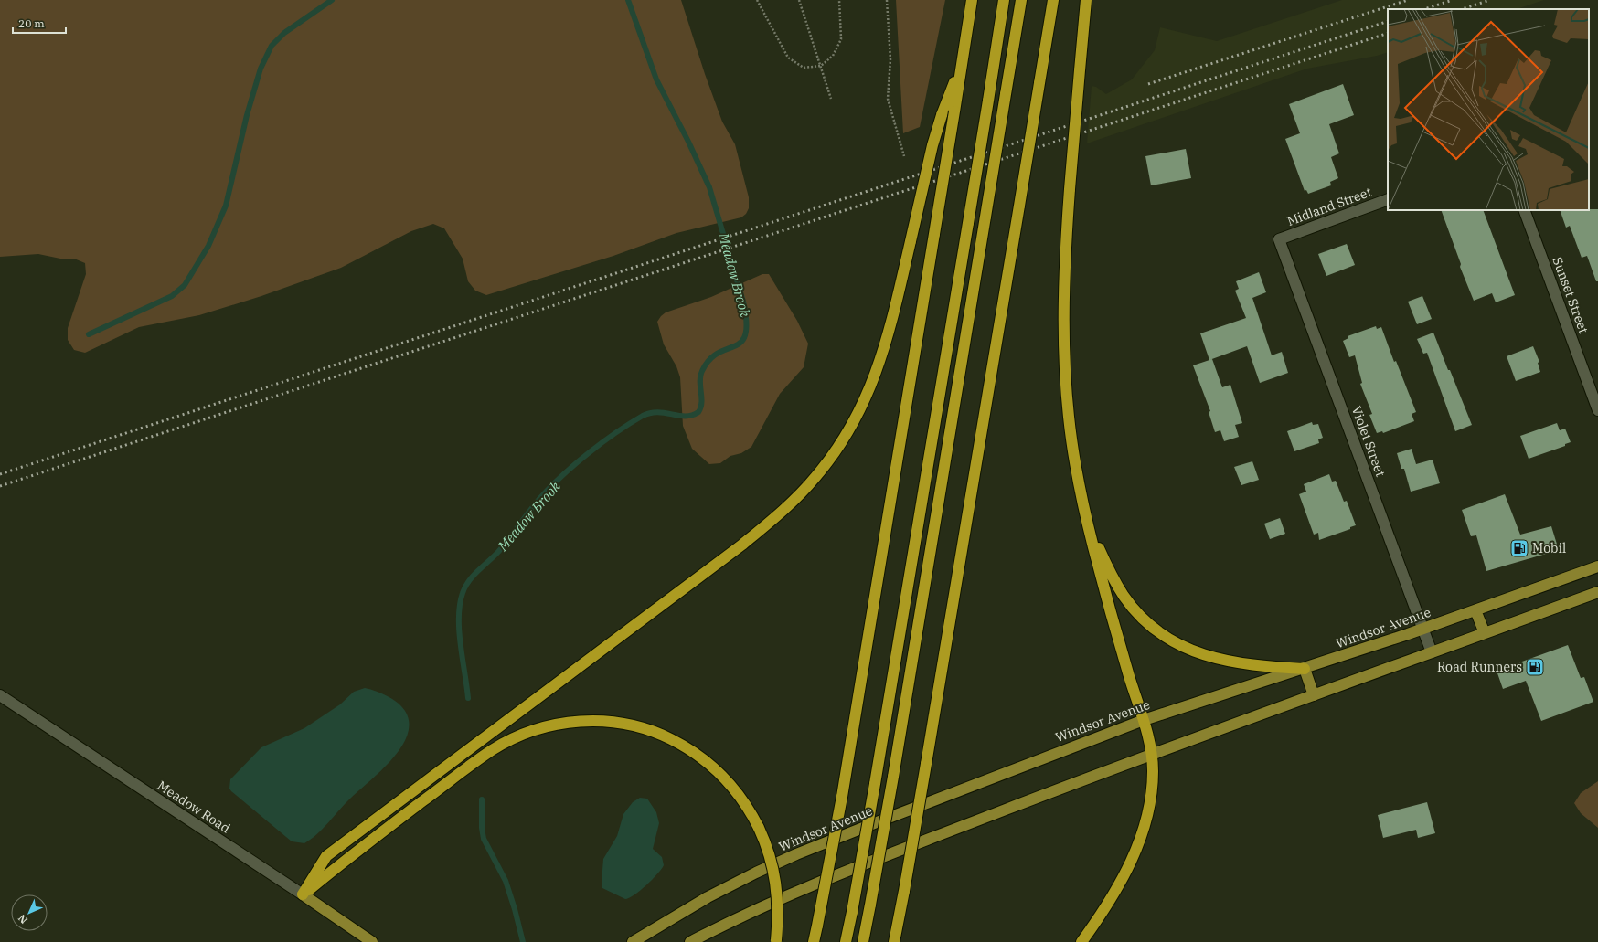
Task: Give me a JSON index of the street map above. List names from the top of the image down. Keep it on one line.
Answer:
{"streets":{"main road":["Windsor Avenue","Meadow Road"],"street":["Midland Street","Sunset Street","Violet Street"]},"crossings":[["Midland Street","Violet Street"],["Violet Street","Windsor Avenue"]],"water":["Meadow Brook"],"places":{"fuel station":["Mobil","Road Runners"]},"scale_bar":"20 m","north":"bottom left"}
